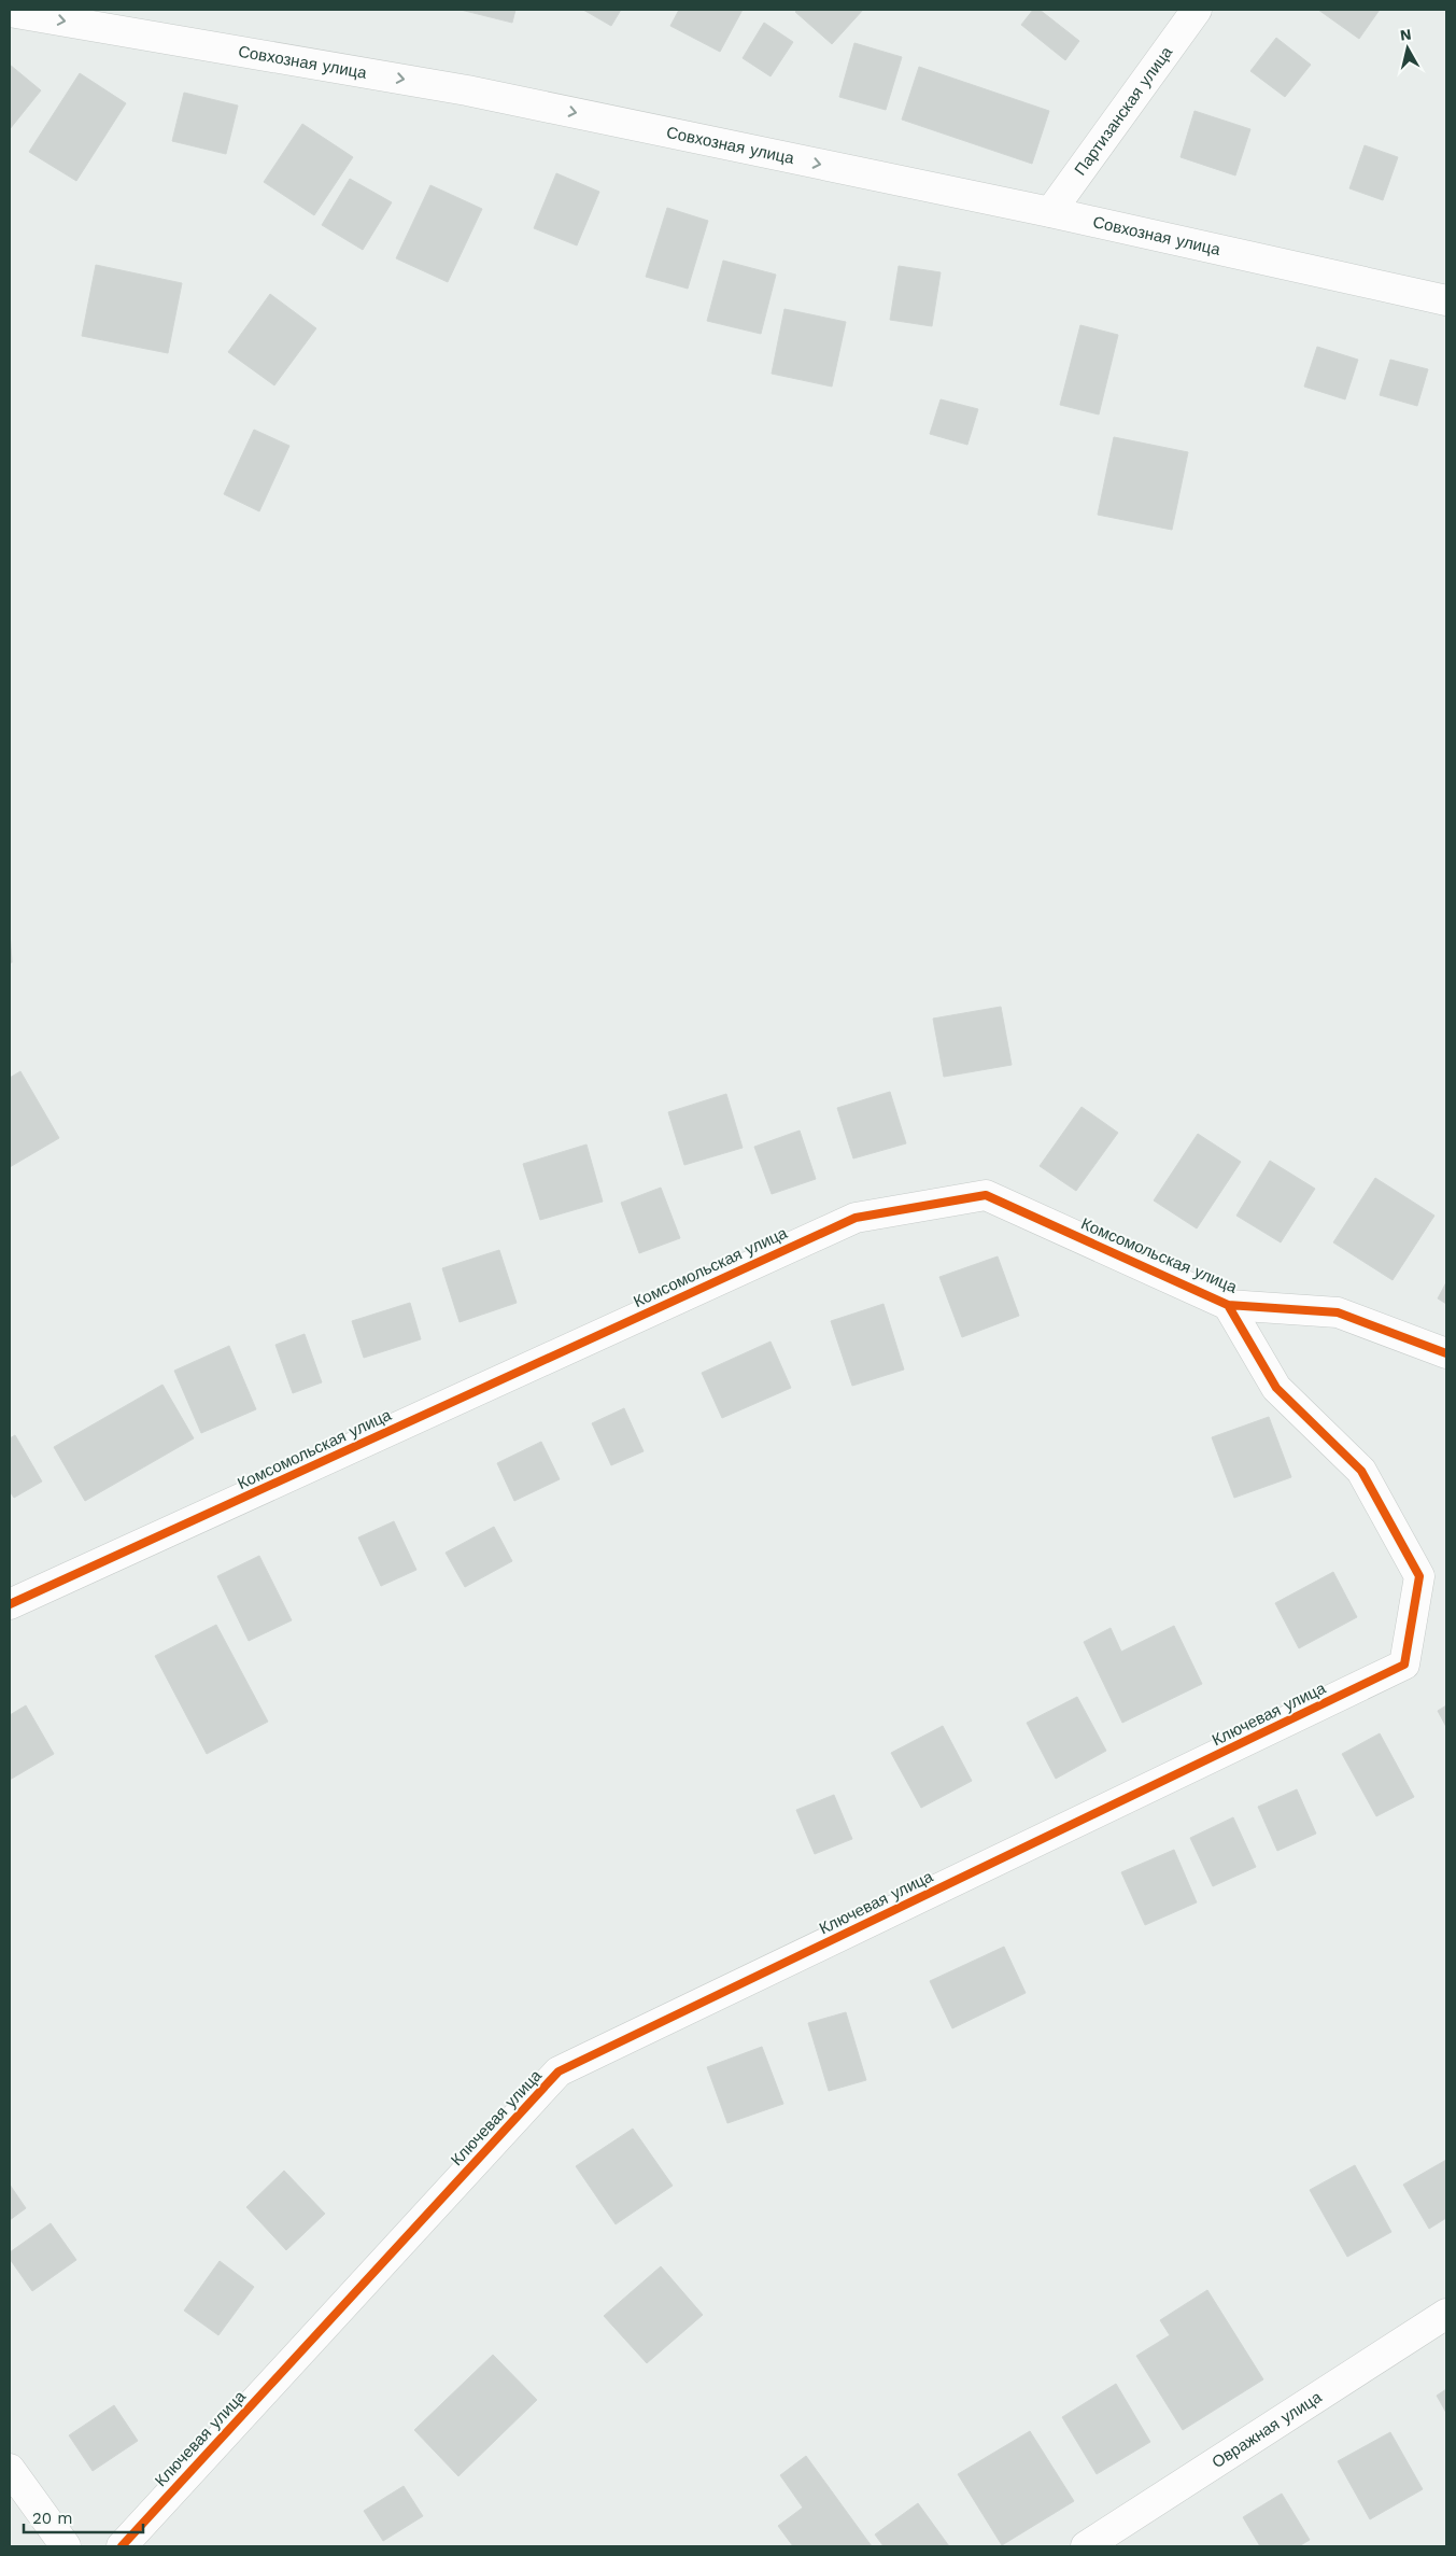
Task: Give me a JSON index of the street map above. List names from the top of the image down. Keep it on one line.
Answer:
{"streets":{"street":["Совхозная улица","Партизанская улица","Комсомольская улица","Ключевая улица","Овражная улица"]},"crossings":[["Совхозная улица","Партизанская улица"],["Комсомольская улица","Ключевая улица"]],"one_way":["Совхозная улица"],"scale_bar":"20 m","north":"top"}
